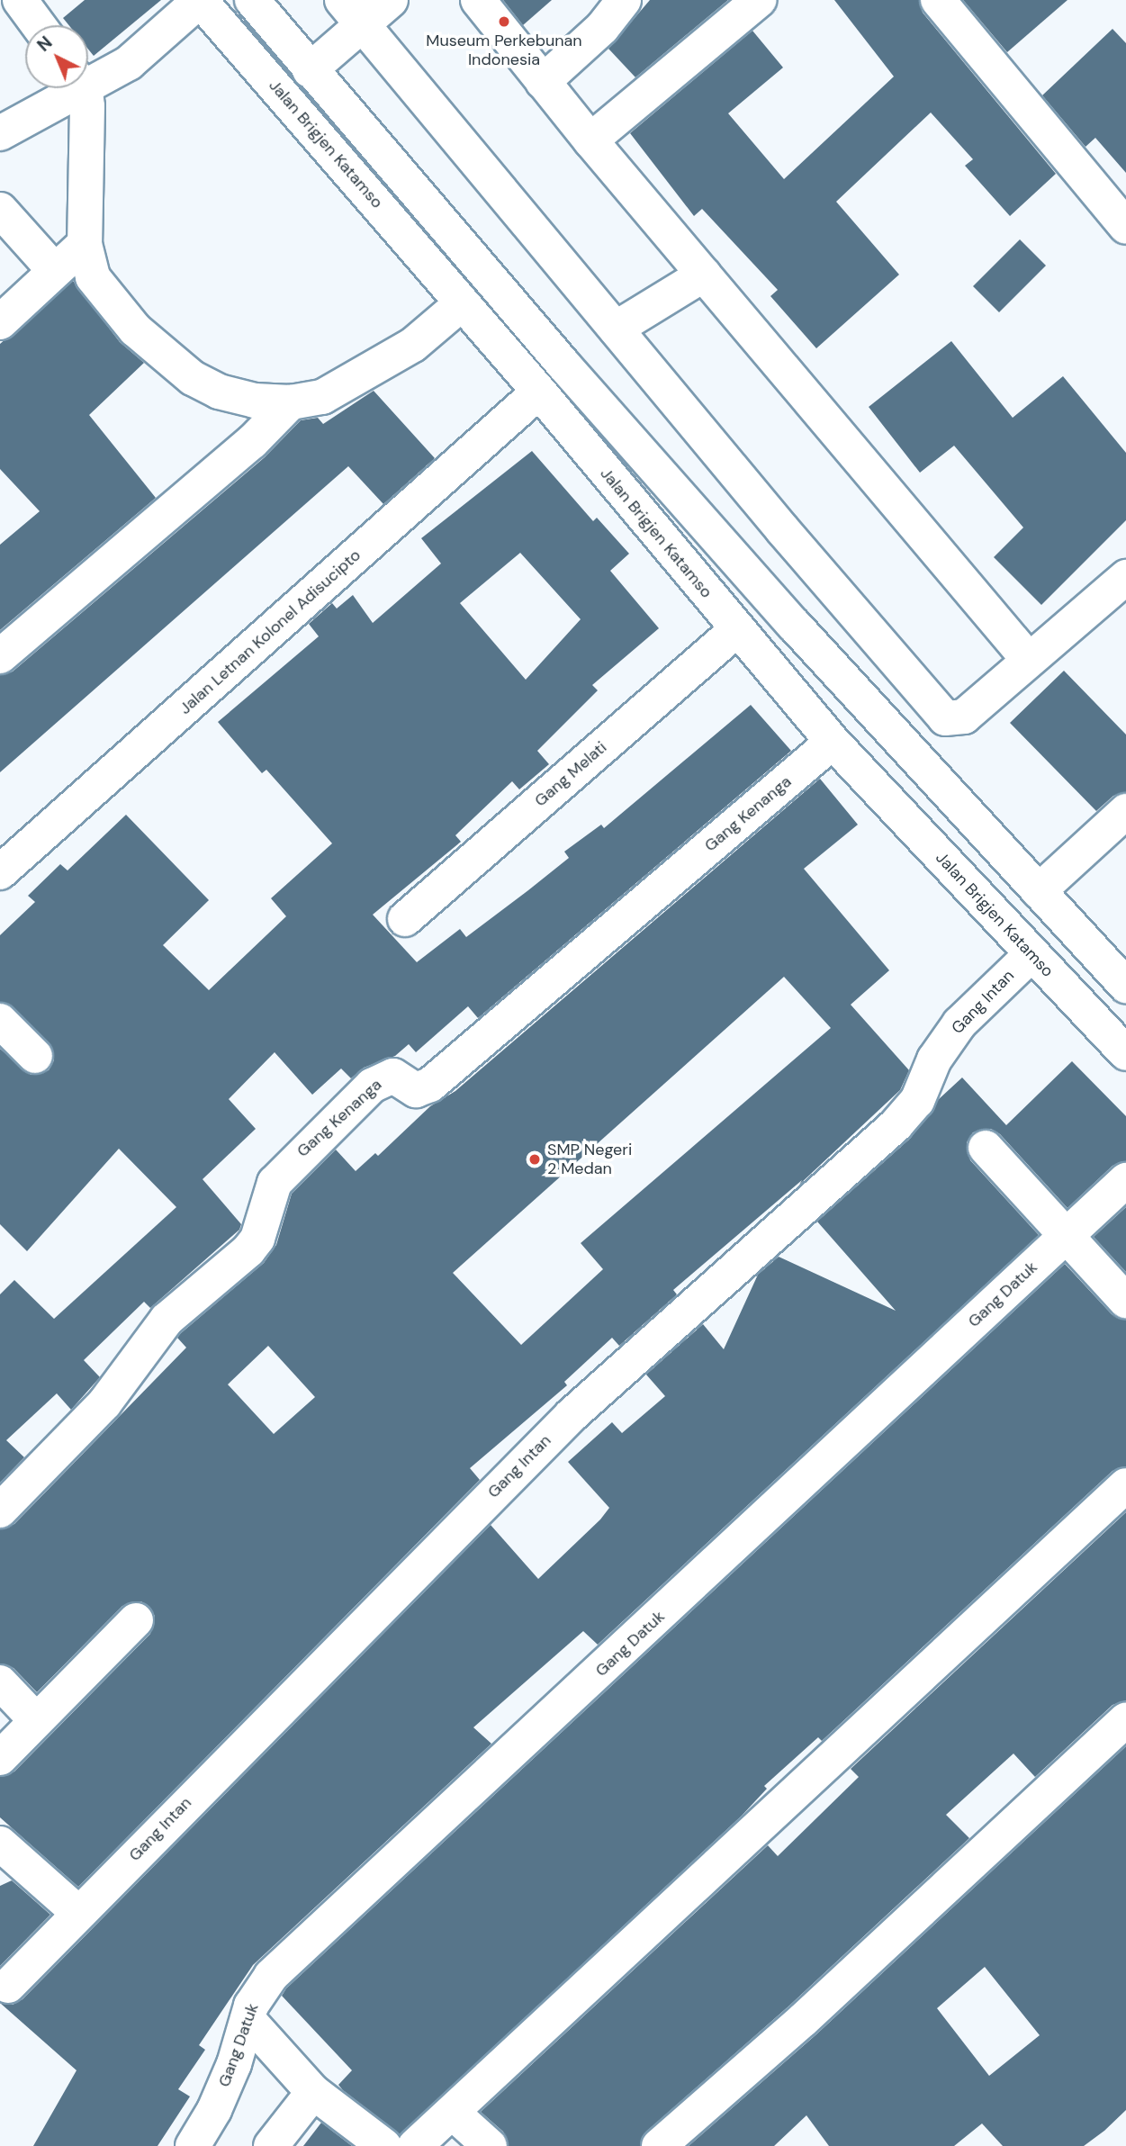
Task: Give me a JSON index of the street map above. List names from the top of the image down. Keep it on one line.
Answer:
{"streets":{"street":["Jalan Brigjen Katamso","Jalan Letnan Kolonel Adisucipto","Gang Melati","Gang Kenanga","Gang Intan","Gang Datuk"]},"crossings":[["Jalan Brigjen Katamso","Jalan Letnan Kolonel Adisucipto"],["Jalan Brigjen Katamso","Gang Melati"],["Jalan Brigjen Katamso","Gang Kenanga"],["Jalan Brigjen Katamso","Gang Intan"]],"places":["Museum Perkebunan Indonesia","SMP Negeri 2 Medan"],"north":"top left"}
